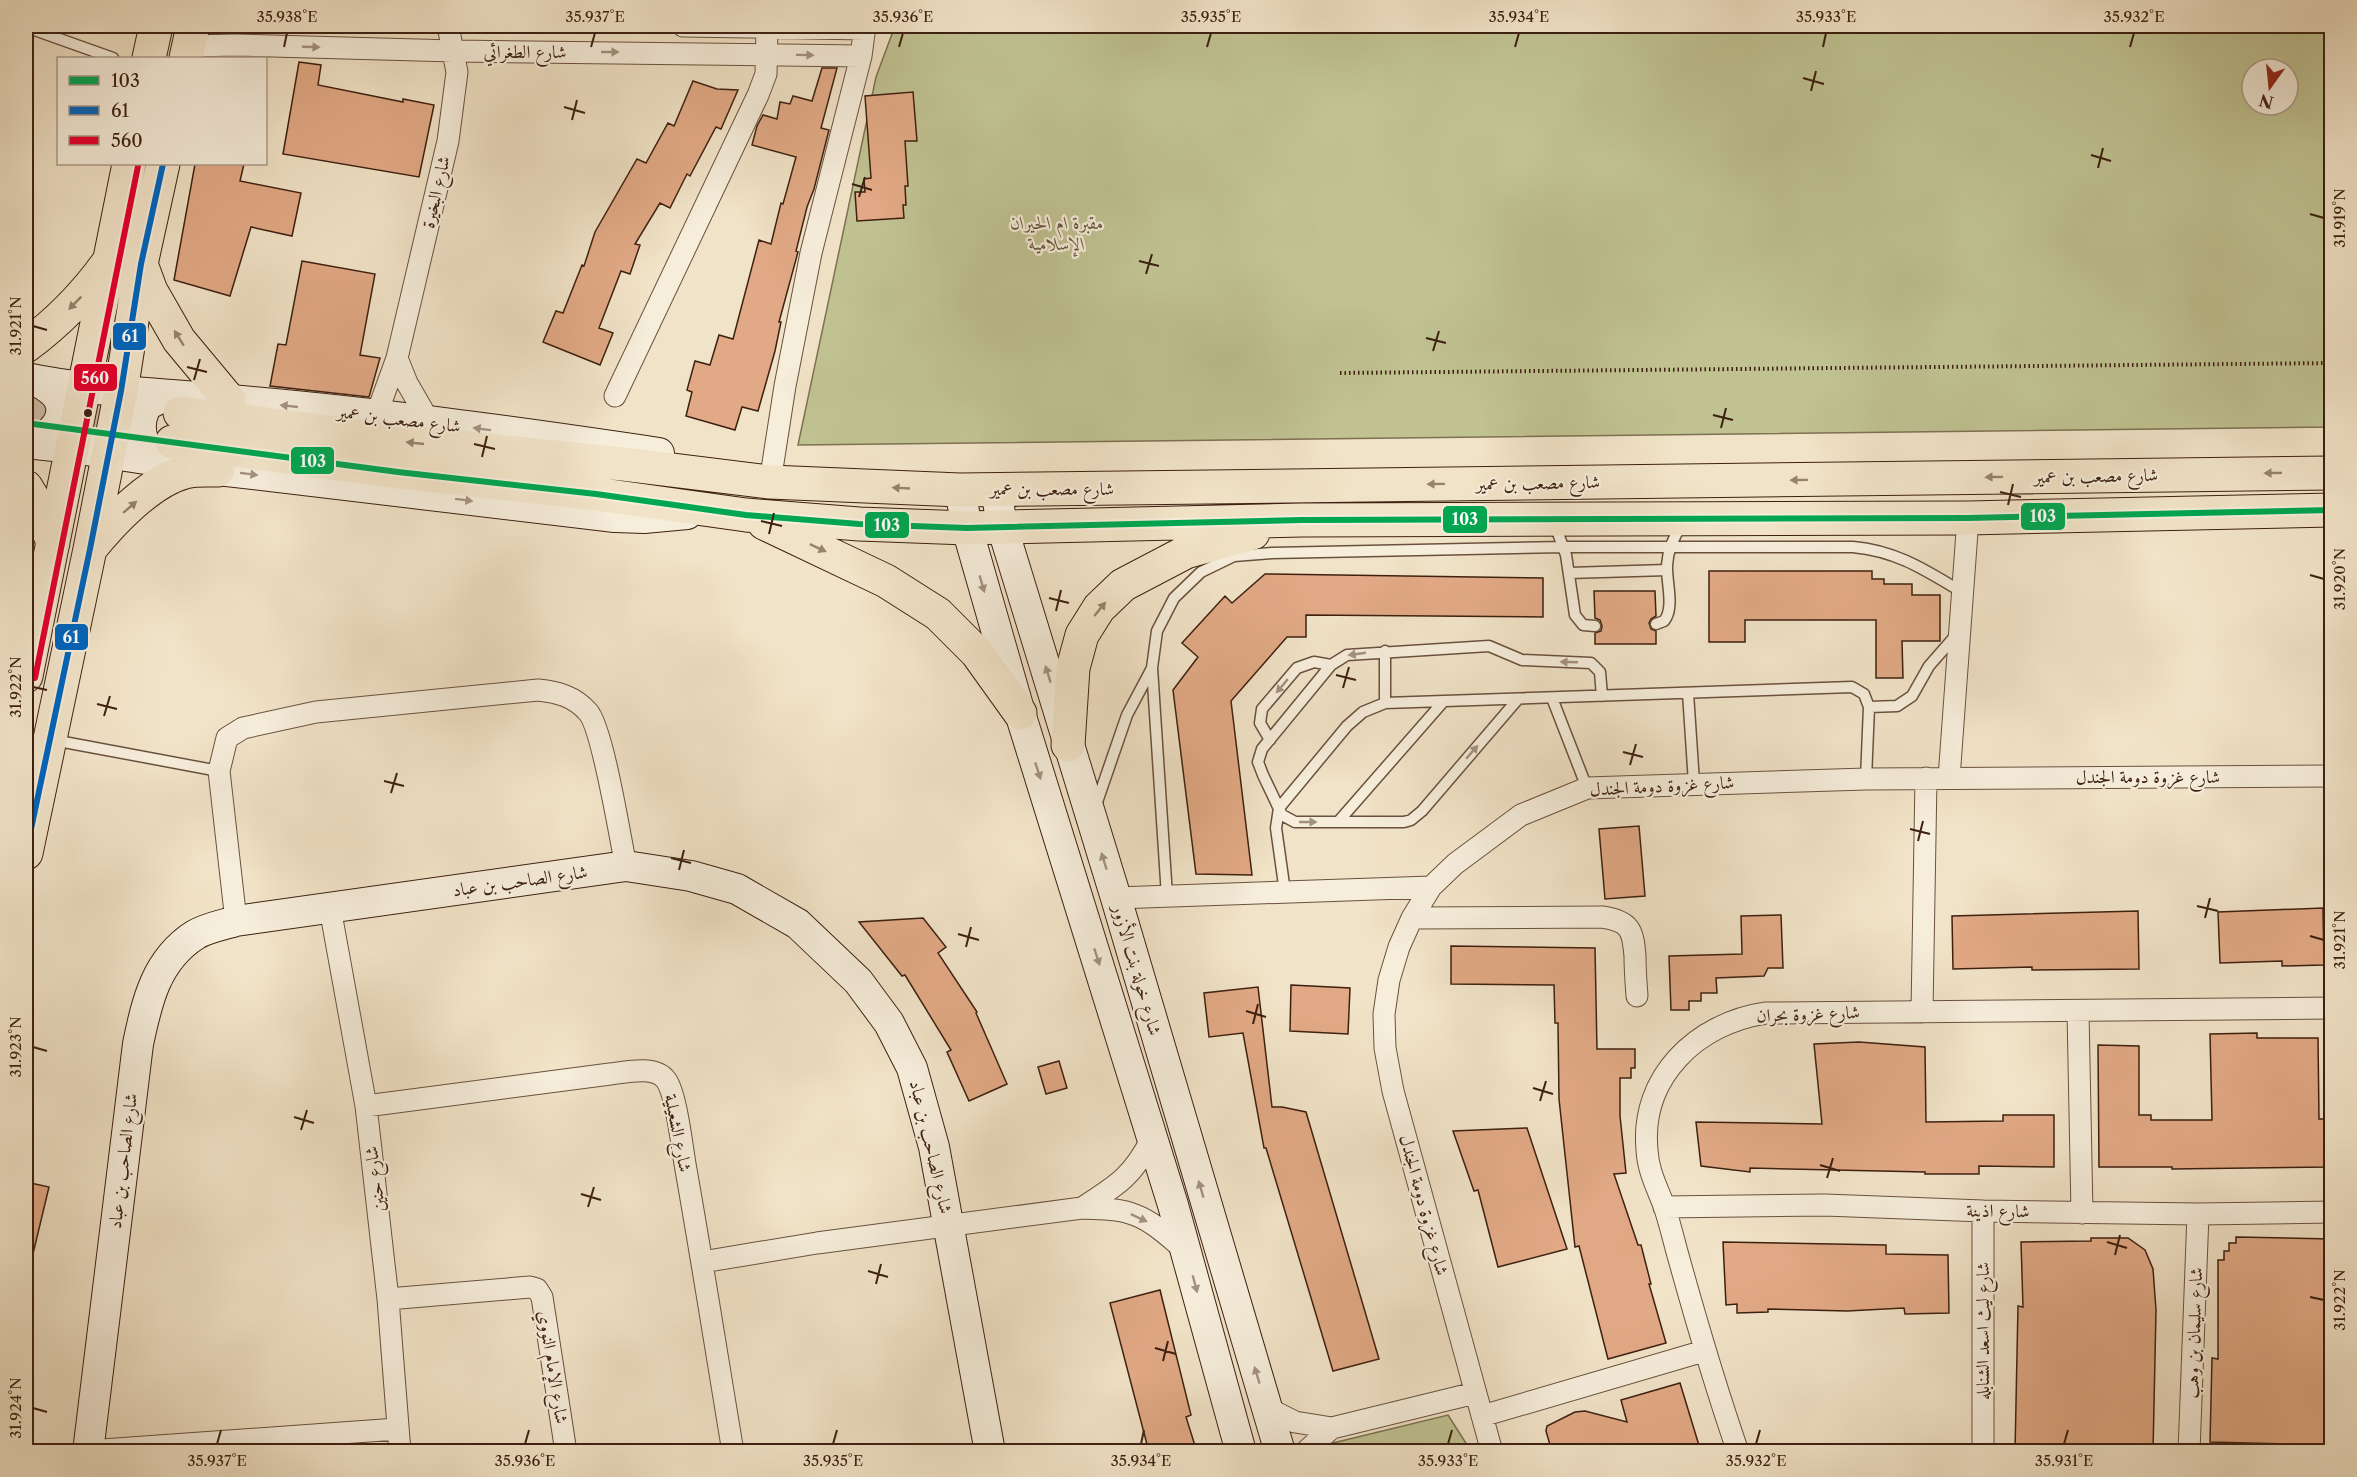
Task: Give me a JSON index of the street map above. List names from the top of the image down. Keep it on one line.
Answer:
{"streets":{"highway":["شارع مصعب بن عمير"],"street":["شارع الطغرائي","شارع البخيرة","شارع غزوة دومة الجندل","شارع الصاحب بن عباد","شارع خولة بنت الأزور","شارع غزوة بحران","شارع الشعيلية","شارع حنين","شارع اذينة","شارع ليث اسعد الشنابله","شارع سليمان بن وهب","شارع الإمام النووي"]},"crossings":[["شارع الطغرائي","شارع البخيرة"],["شارع البخيرة","شارع مصعب بن عمير"],["شارع مصعب بن عمير","شارع خولة بنت الأزور"],["شارع الصاحب بن عباد","شارع حنين"],["شارع غزوة بحران","شارع اذينة"],["شارع الشعيلية","شارع حنين"],["شارع حنين","شارع الإمام النووي"],["شارع اذينة","شارع ليث اسعد الشنابله"],["شارع اذينة","شارع سليمان بن وهب"]],"one_way":["شارع الطغرائي"],"parks":["مقبرة ام الحيران الإسلامية"],"lines":["transit line 61","transit line 560","transit line 103"],"legend":["103","61","560"],"north":"bottom","coordinates":["35.938°E","35.937°E","35.936°E","35.935°E","35.934°E","35.933°E","35.932°E","31.919°N","31.921°N","31.920°N","31.922°N","31.923°N","31.924°N","35.931°E"]}
